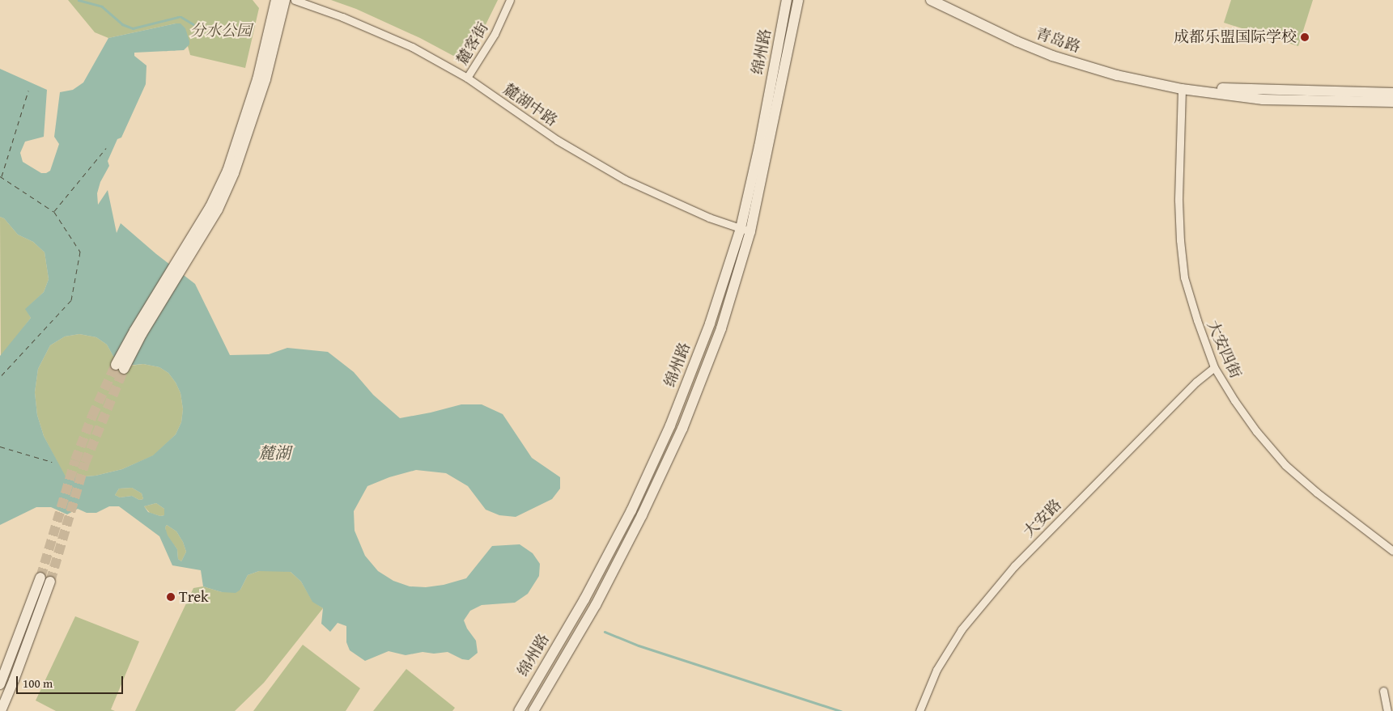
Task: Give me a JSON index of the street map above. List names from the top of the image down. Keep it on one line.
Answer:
{"streets":{"street":["青岛路","麓客街","绵州路","麓湖中路","大安四街","大安路"]},"crossings":[["青岛路","大安四街"],["麓客街","麓湖中路"],["绵州路","麓湖中路"],["大安四街","大安路"]],"water":["麓湖"],"parks":["分水公园"],"places":["成都乐盟国际学校","Trek"],"scale_bar":"100 m"}
